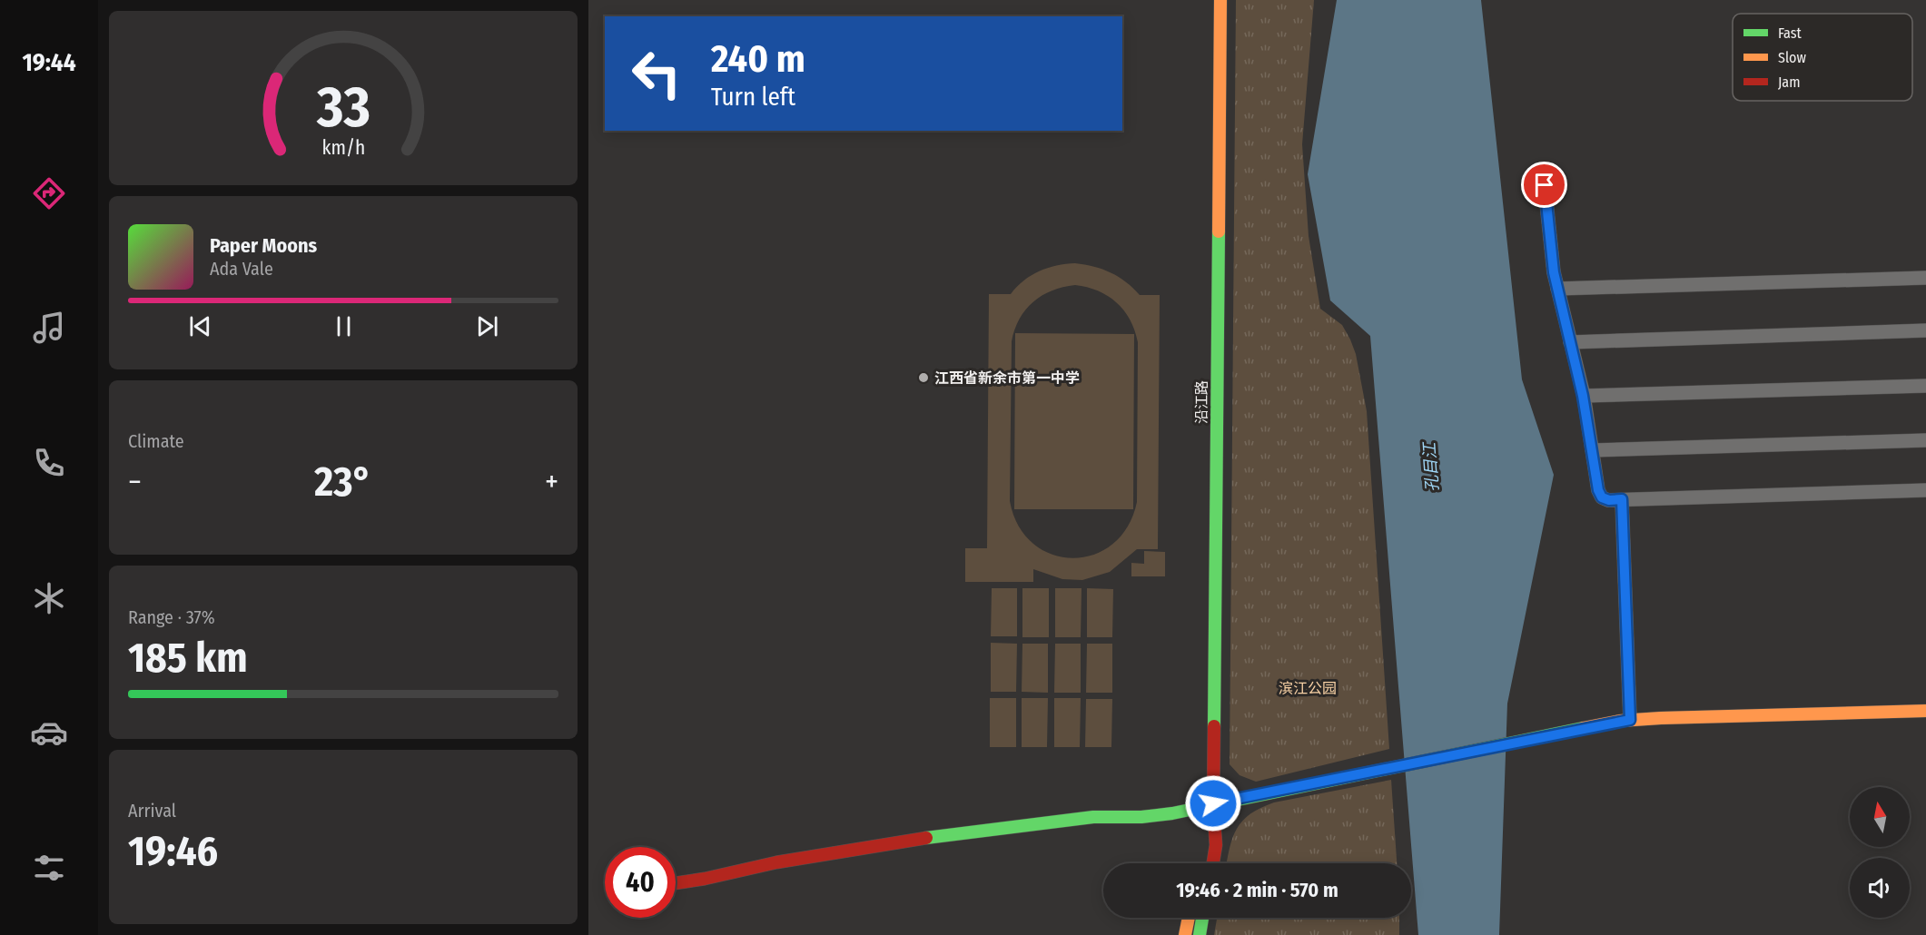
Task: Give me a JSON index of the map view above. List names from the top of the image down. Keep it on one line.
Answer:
{"streets":{"street":["沿江路"]},"water":["孔目江"],"parks":["滨江公园"],"places":["江西省新余市第一中学"],"legend":["Fast","Slow","Jam"],"north":"top","page":{"tabs":"19:44","turn":["240 m","Turn left"],"song":["Paper Moons","Ada Vale"],"tile":["Climate",["Range · 37%","185 km"],["Arrival","19:46"]],"heat":["−","23°","+"],"limit":"40","trip":"19:46 · 2 min · 570 m","gauge":["33","km/h"]}}
